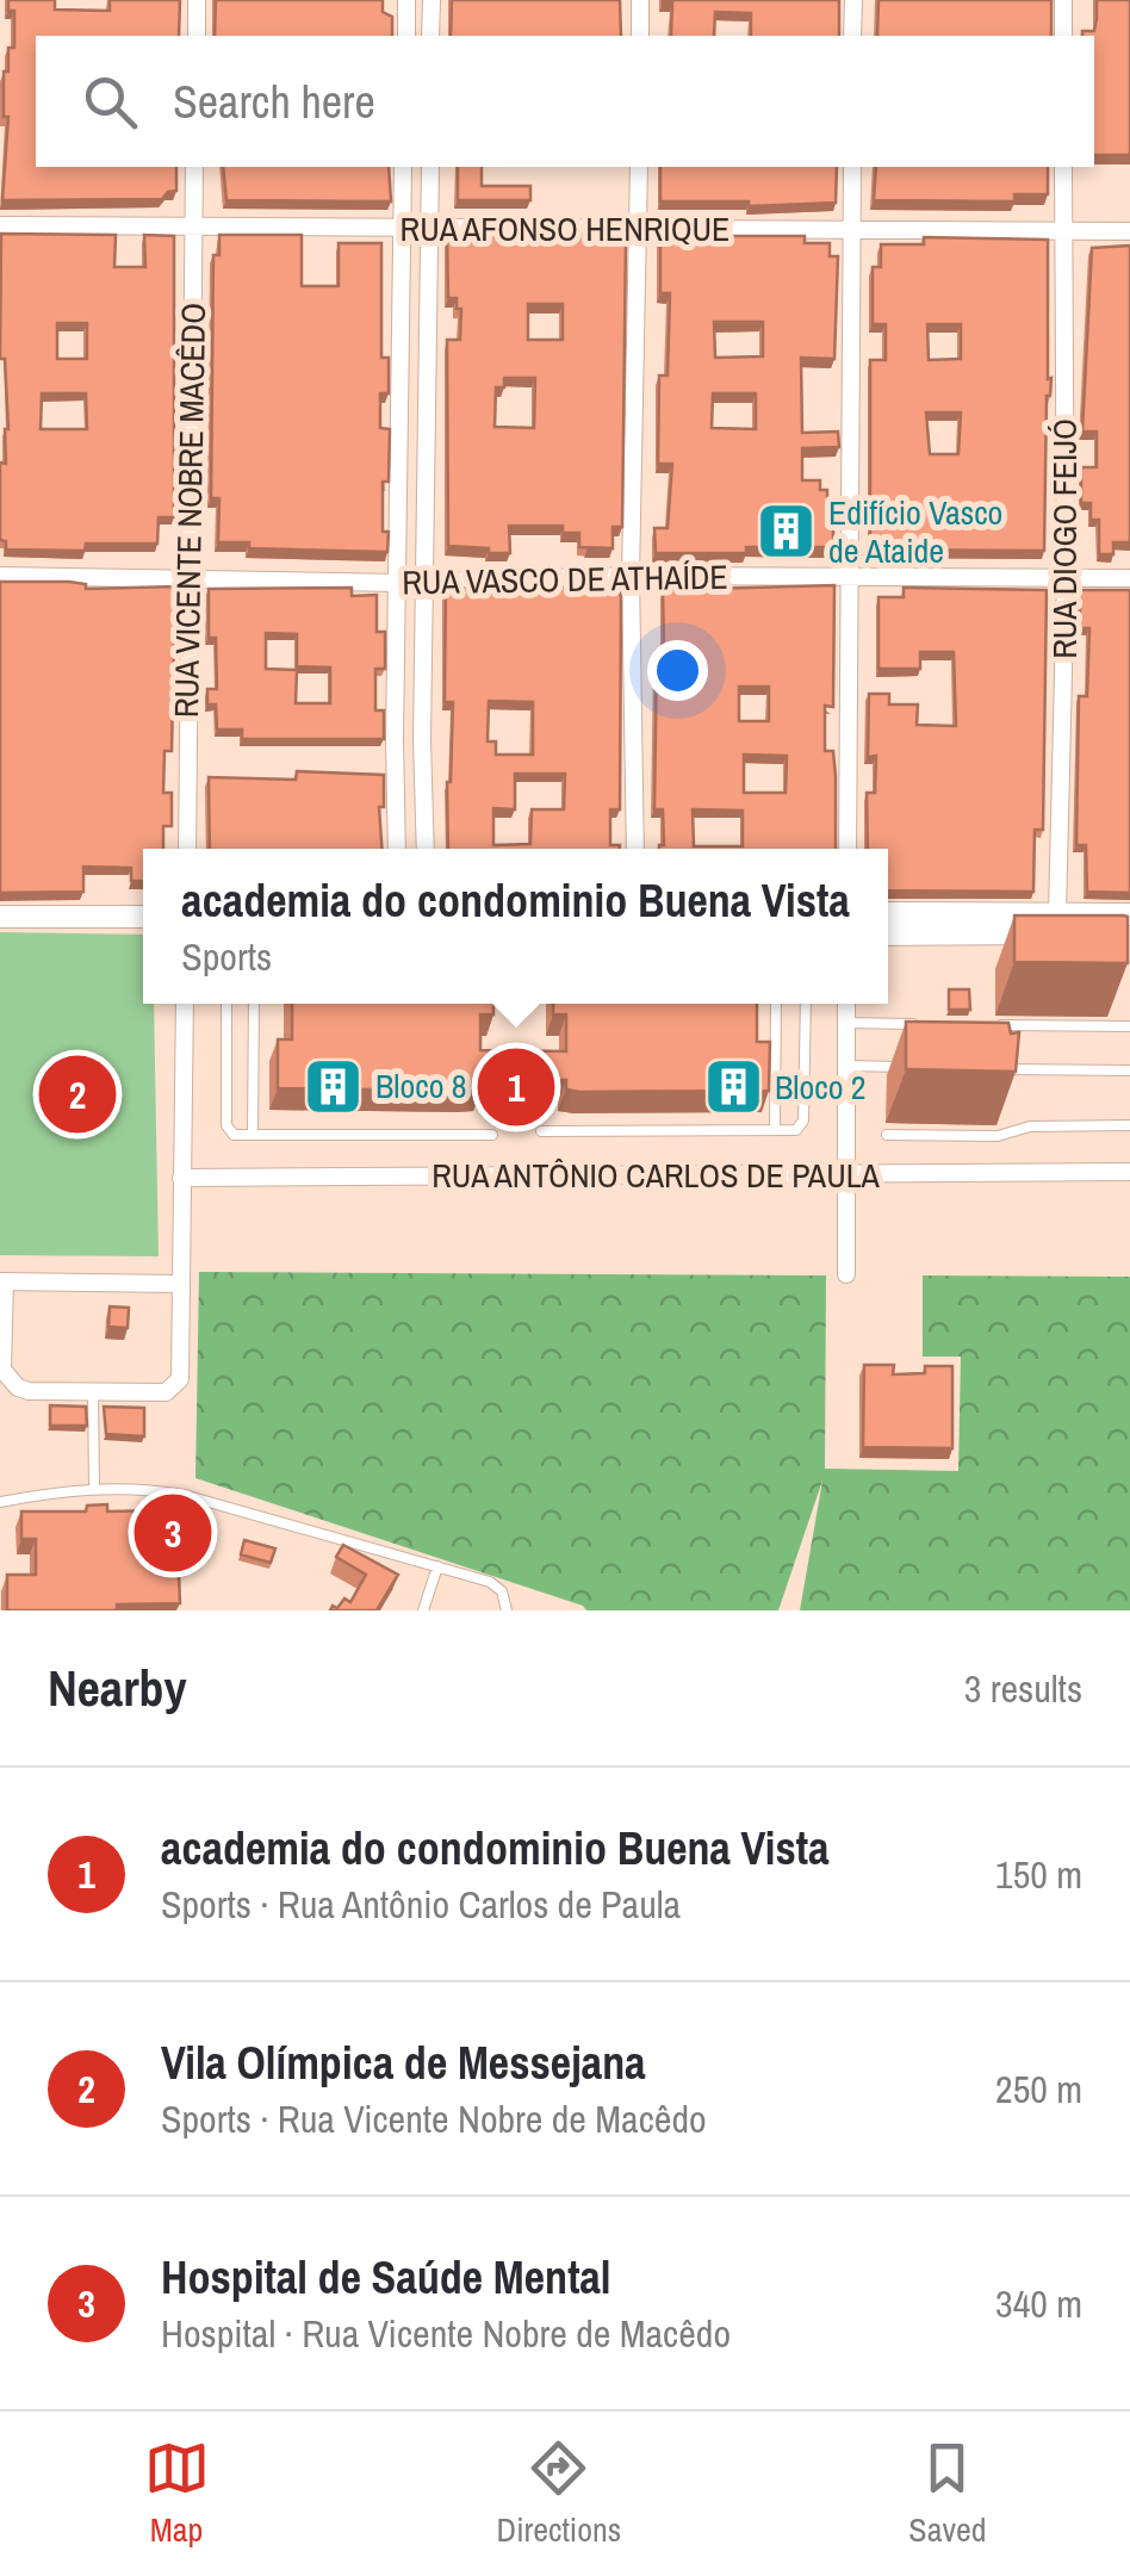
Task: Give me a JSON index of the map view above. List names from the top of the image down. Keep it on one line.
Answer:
{"streets":{"street":["RUA AFONSO HENRIQUE","RUA VICENTE NOBRE MACÊDO","RUA DIOGO FEIJÓ","RUA VASCO DE ATHAÍDE","RUA ANTÔNIO CARLOS DE PAULA"]},"crossings":[["RUA AFONSO HENRIQUE","RUA VICENTE NOBRE MACÊDO"],["RUA AFONSO HENRIQUE","RUA DIOGO FEIJÓ"],["RUA VICENTE NOBRE MACÊDO","RUA VASCO DE ATHAÍDE"],["RUA DIOGO FEIJÓ","RUA VASCO DE ATHAÍDE"]],"places":{"building":["Edifício Vasco de Ataide","Bloco 8","Bloco 2"]},"page":{"search":"Search here","popup":["academia do condominio Buena Vista","Sports"],"pins":["1","2","3"],"heading":["Nearby","3 results"],"list":[{"mark":"1","name":"academia do condominio Buena Vista","note":"Sports · Rua Antônio Carlos de Paula","value":"150 m"},{"mark":"2","name":"Vila Olímpica de Messejana","note":"Sports · Rua Vicente Nobre de Macêdo","value":"250 m"},{"mark":"3","name":"Hospital de Saúde Mental","note":"Hospital · Rua Vicente Nobre de Macêdo","value":"340 m"}],"nav":["Map","Directions","Saved"]}}
